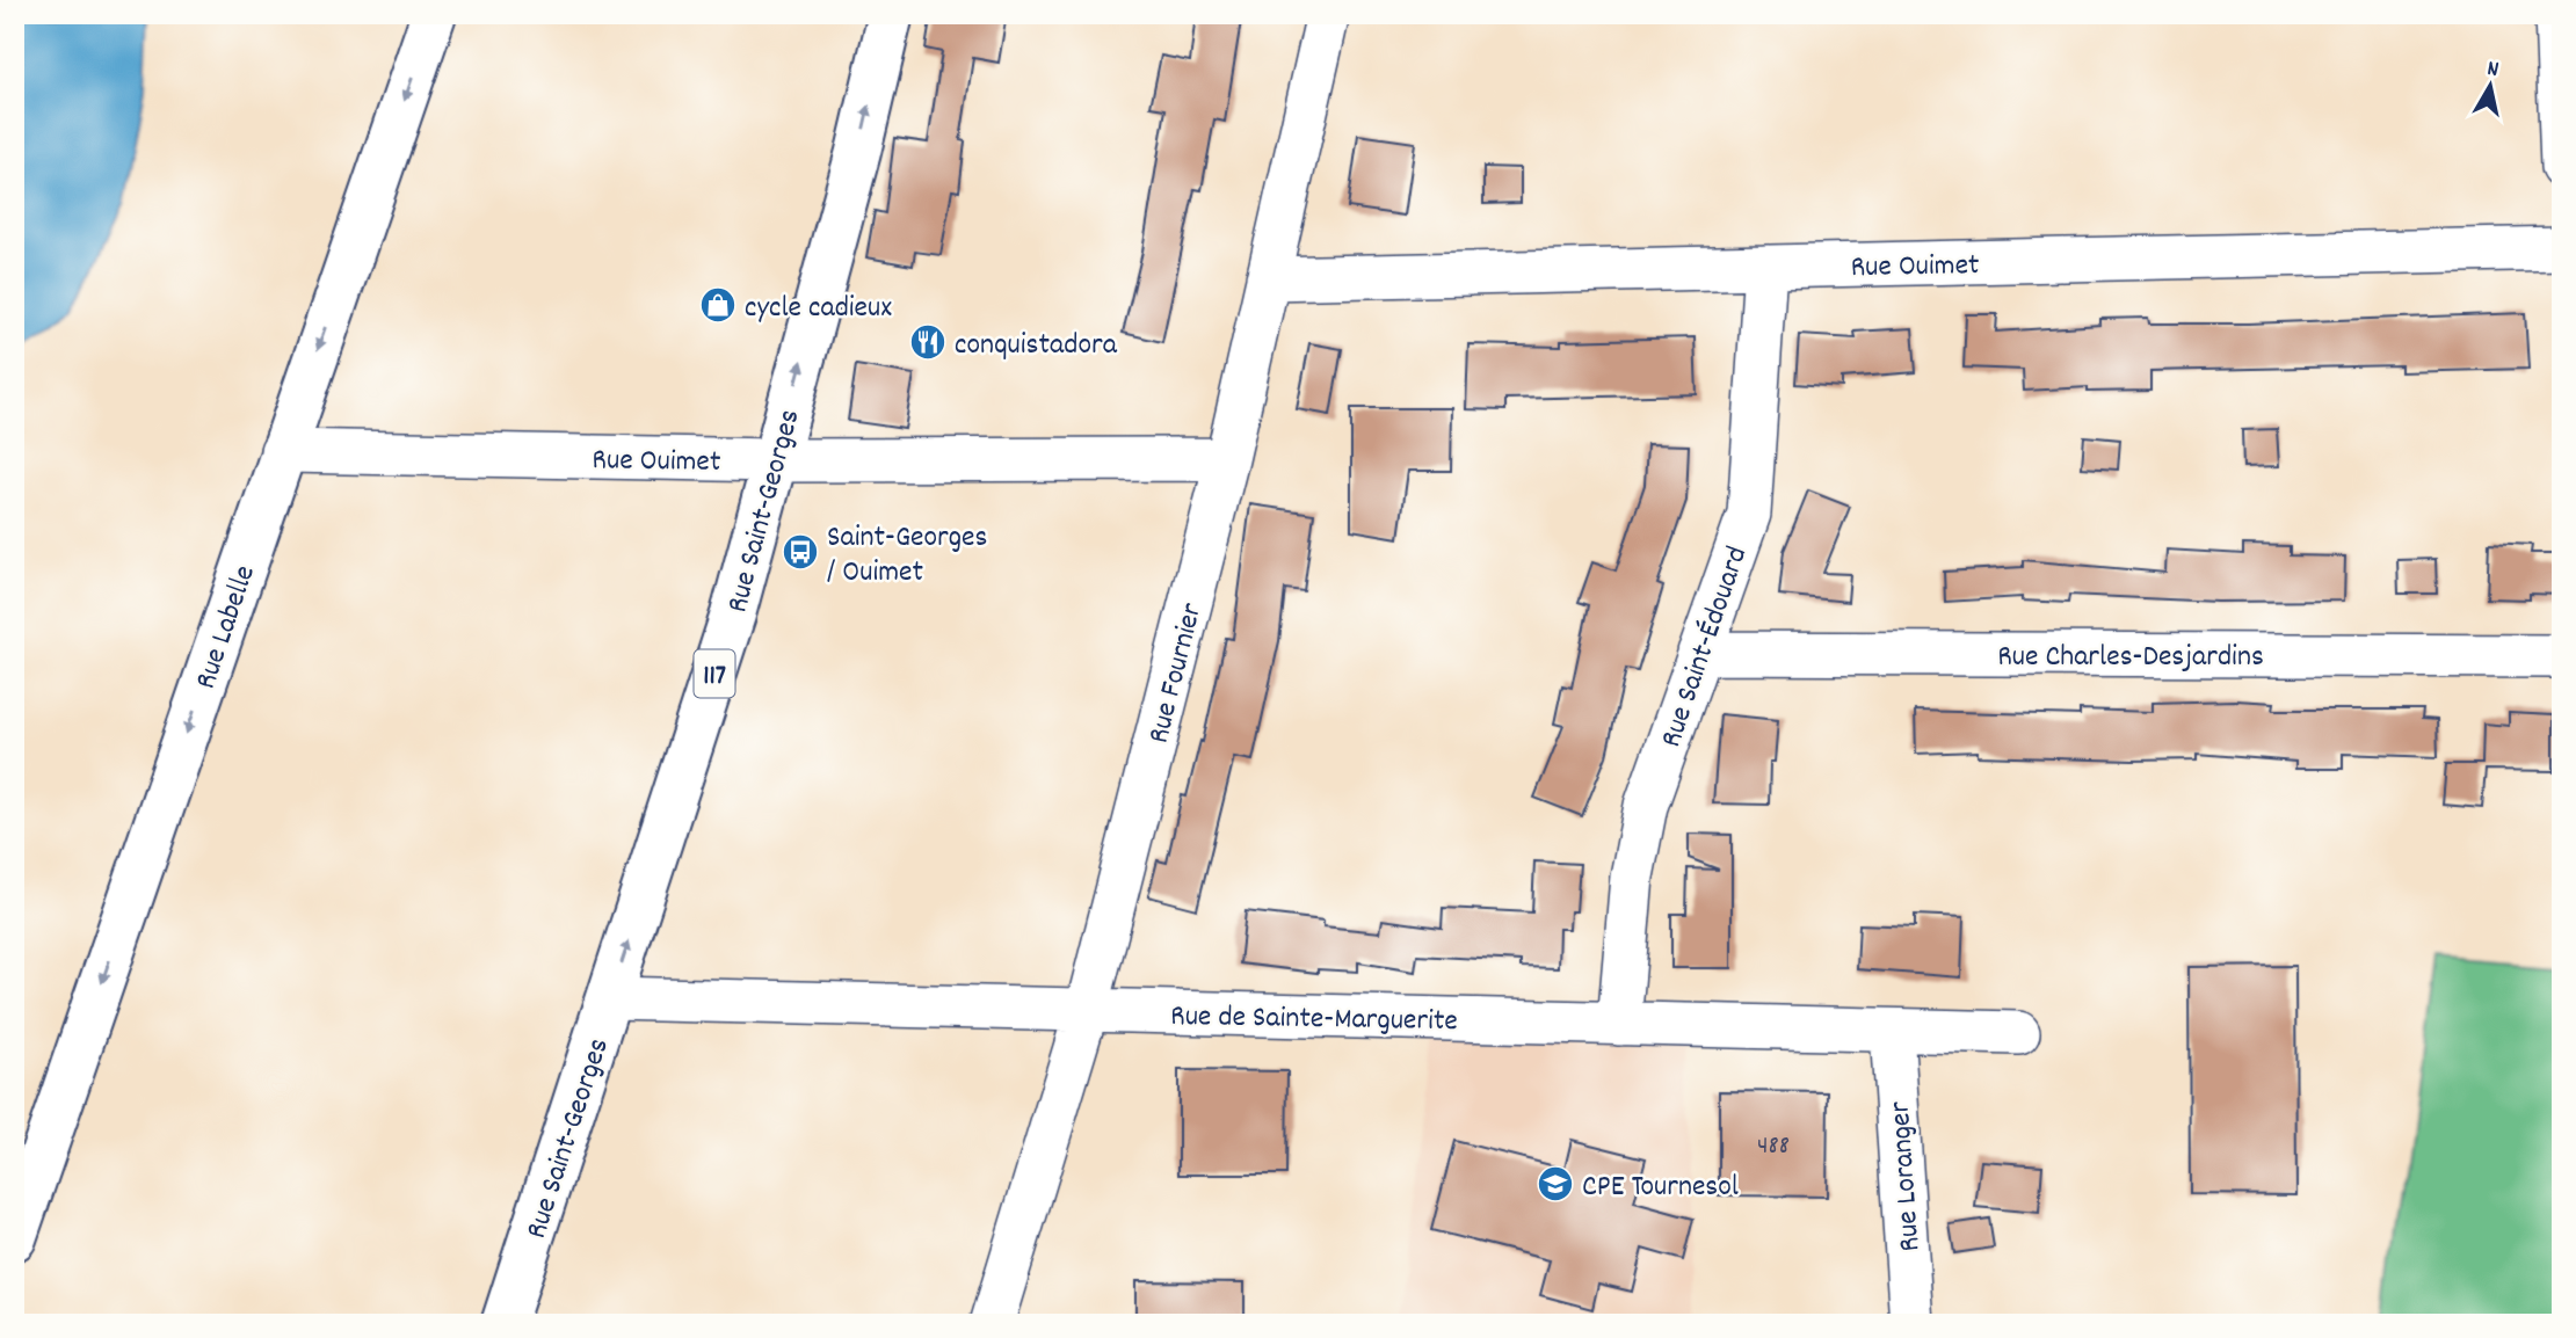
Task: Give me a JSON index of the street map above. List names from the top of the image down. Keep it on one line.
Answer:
{"streets":{"main road":["Rue Saint-Georges","Rue Labelle","117"],"street":["Rue Ouimet","Rue Saint-Édouard","Rue Charles-Desjardins","Rue Fournier","Rue de Sainte-Marguerite","Rue Loranger"]},"crossings":[["Rue Ouimet","Rue Saint-Georges"],["Rue Ouimet","Rue Labelle"],["Rue Ouimet","Rue Saint-Édouard"],["Rue Ouimet","Rue Fournier"],["Rue Saint-Georges","Rue de Sainte-Marguerite"],["Rue Saint-Édouard","Rue Charles-Desjardins"],["Rue Saint-Édouard","Rue de Sainte-Marguerite"],["Rue Fournier","Rue de Sainte-Marguerite"],["Rue de Sainte-Marguerite","Rue Loranger"]],"one_way":["Rue Saint-Georges","Rue Labelle"],"places":{"shop":["cycle cadieux"],"restaurant":["conquistadora"],"bus stop":["Saint-Georges / Ouimet"],"school or university":["CPE Tournesol"]},"house_numbers":["488"],"north":"top"}
